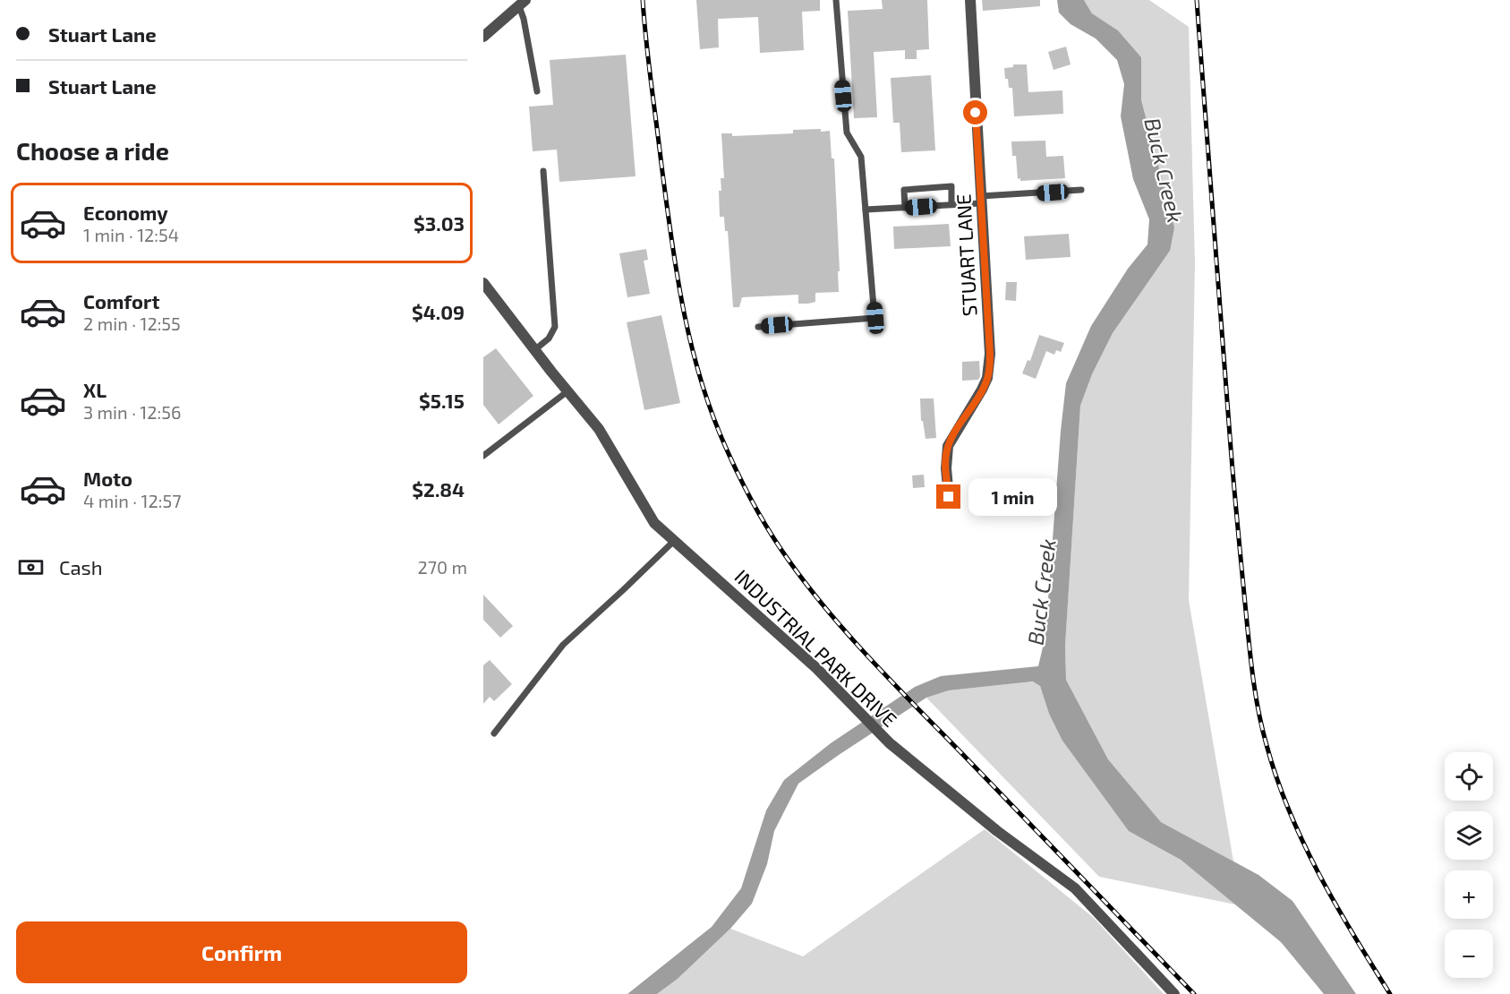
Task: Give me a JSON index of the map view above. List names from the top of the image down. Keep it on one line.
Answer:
{"streets":{"street":["STUART LANE","INDUSTRIAL PARK DRIVE"]},"water":["Buck Creek"],"page":{"banner":["Stuart Lane","Stuart Lane"],"heading":"Choose a ride","list":[{"name":"Economy","note":"1 min · 12:54","value":"$3.03"},{"name":"Comfort","note":"2 min · 12:55","value":"$4.09"},{"name":"XL","note":"3 min · 12:56","value":"$5.15"},{"name":"Moto","note":"4 min · 12:57","value":"$2.84"}],"bubble":"1 min","pay":["Cash","270 m"],"map_buttons":["+","−"],"buttons":"Confirm"}}
